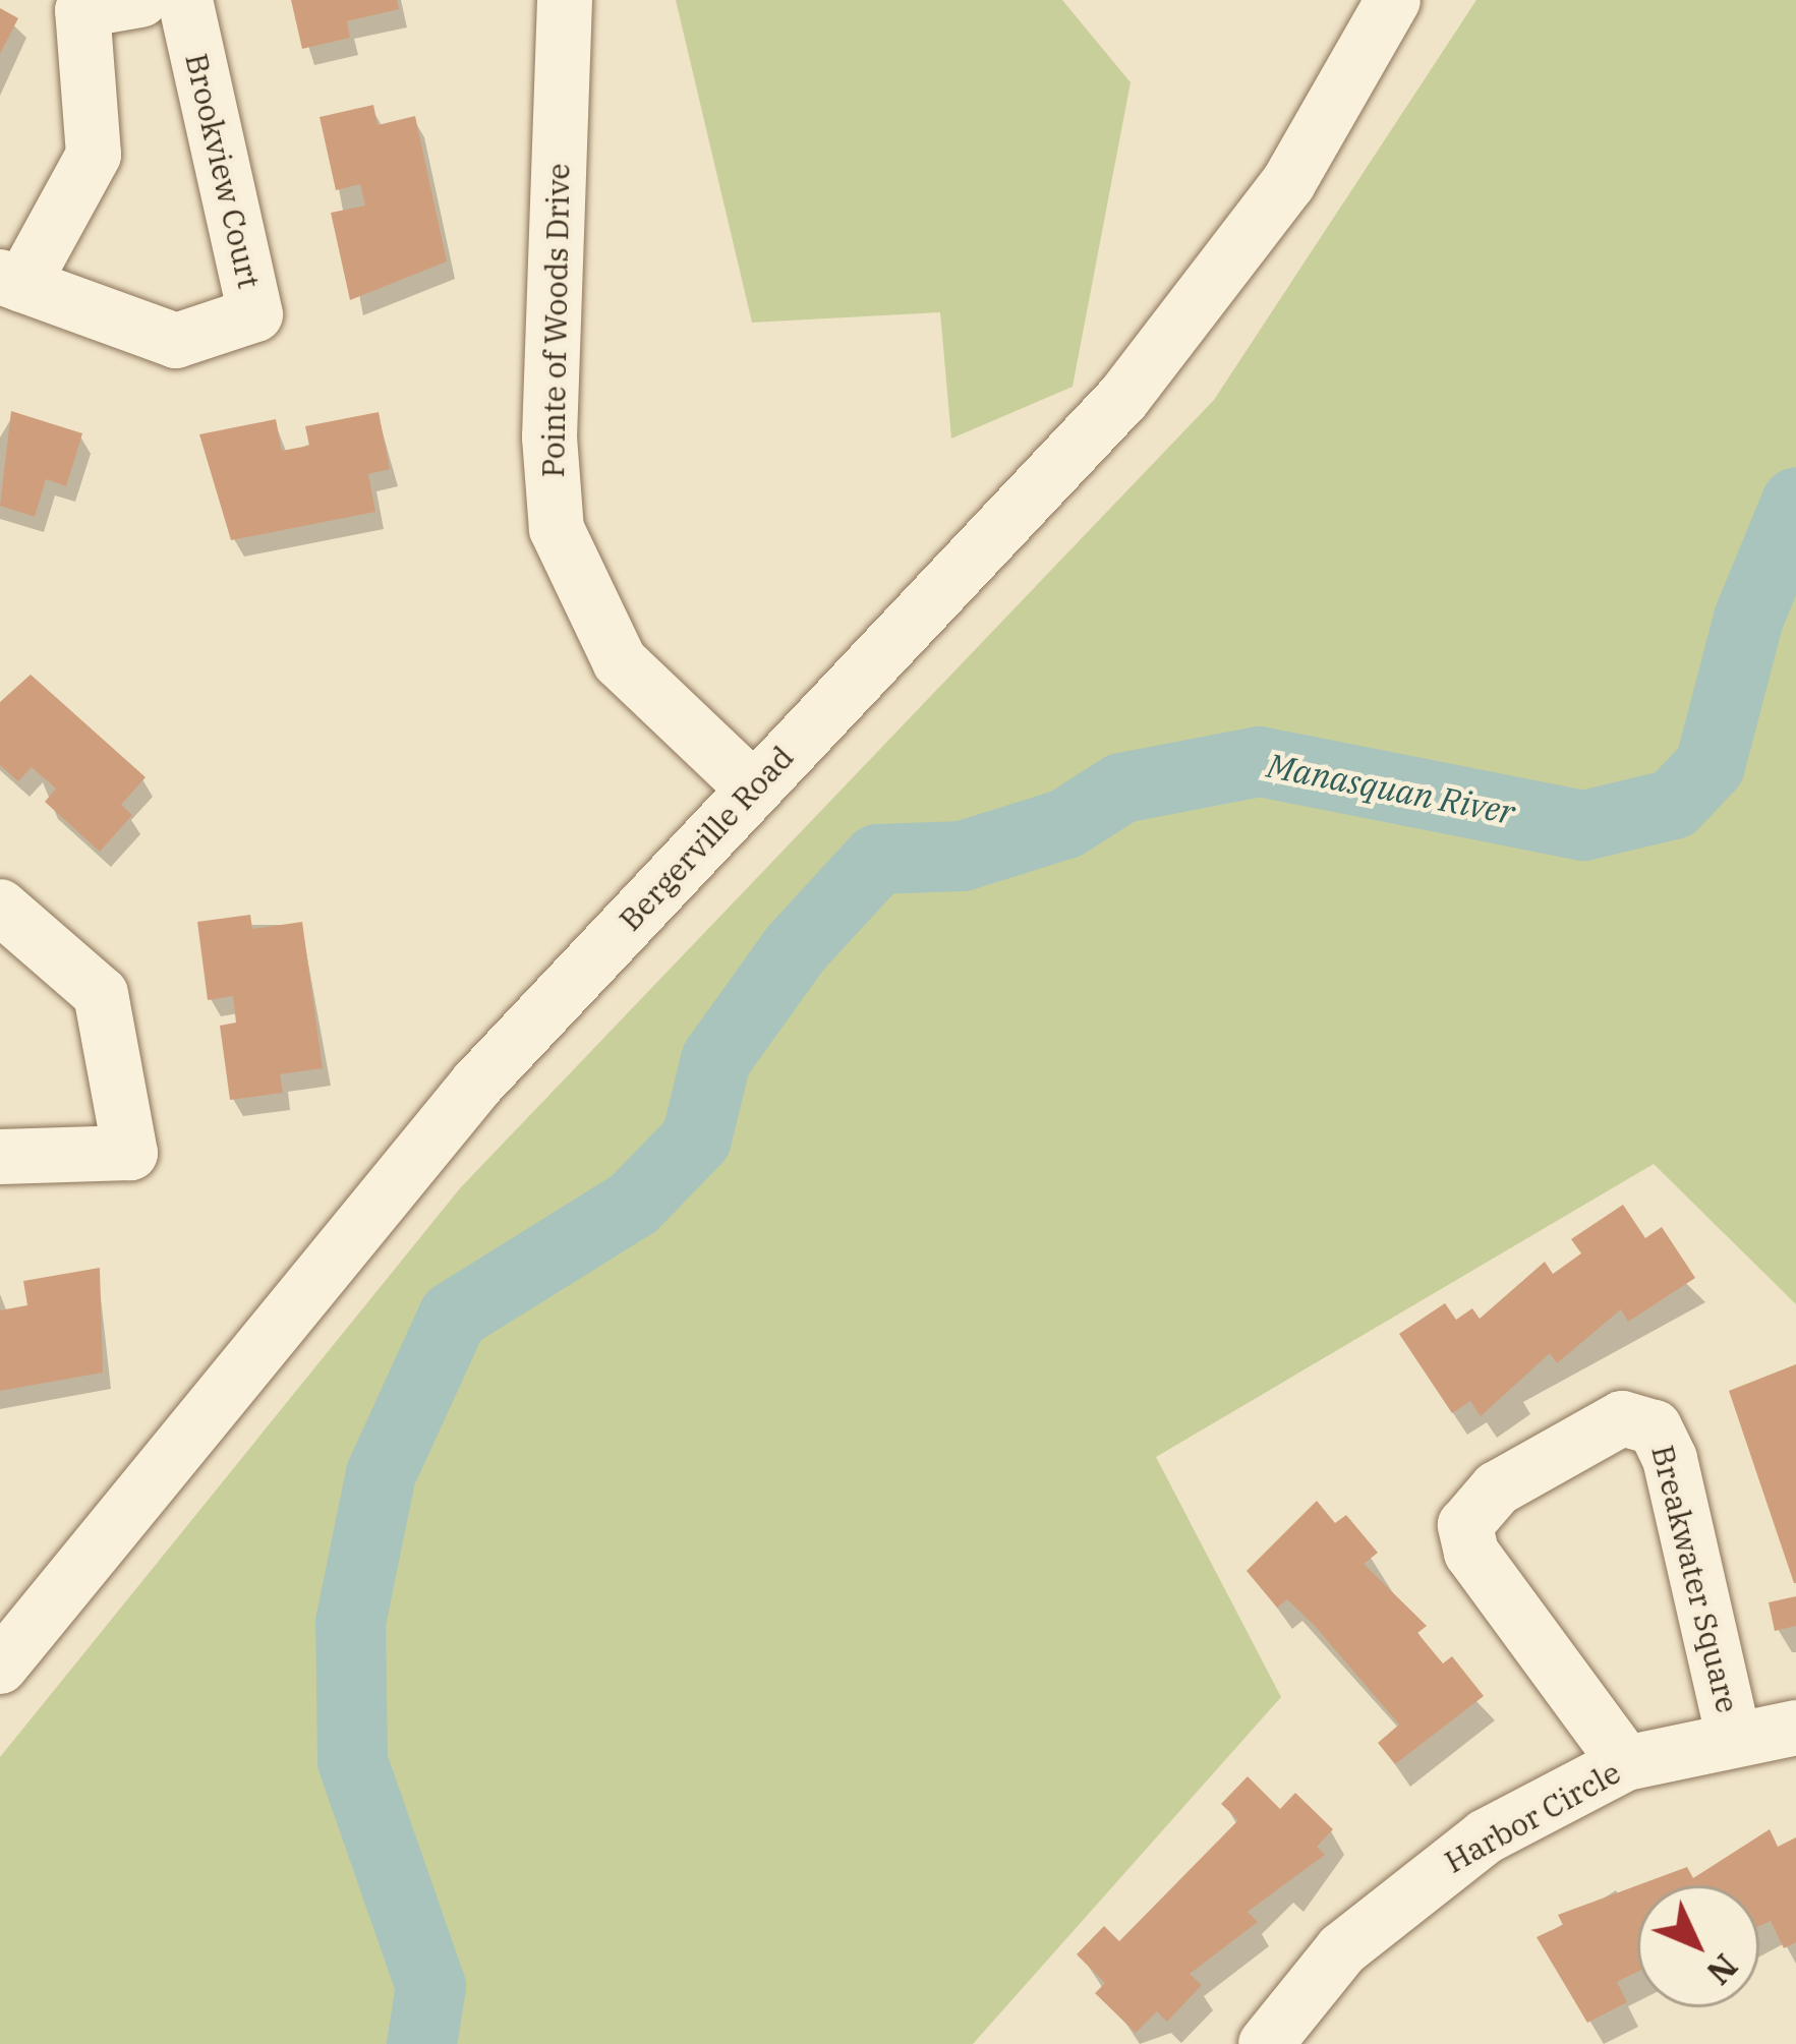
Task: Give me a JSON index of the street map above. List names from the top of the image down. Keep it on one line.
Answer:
{"streets":{"street":["Brookview Court","Pointe of Woods Drive","Bergerville Road","Breakwater Square","Harbor Circle"]},"crossings":[["Pointe of Woods Drive","Bergerville Road"],["Breakwater Square","Harbor Circle"]],"water":["Manasquan River"],"north":"bottom right"}
